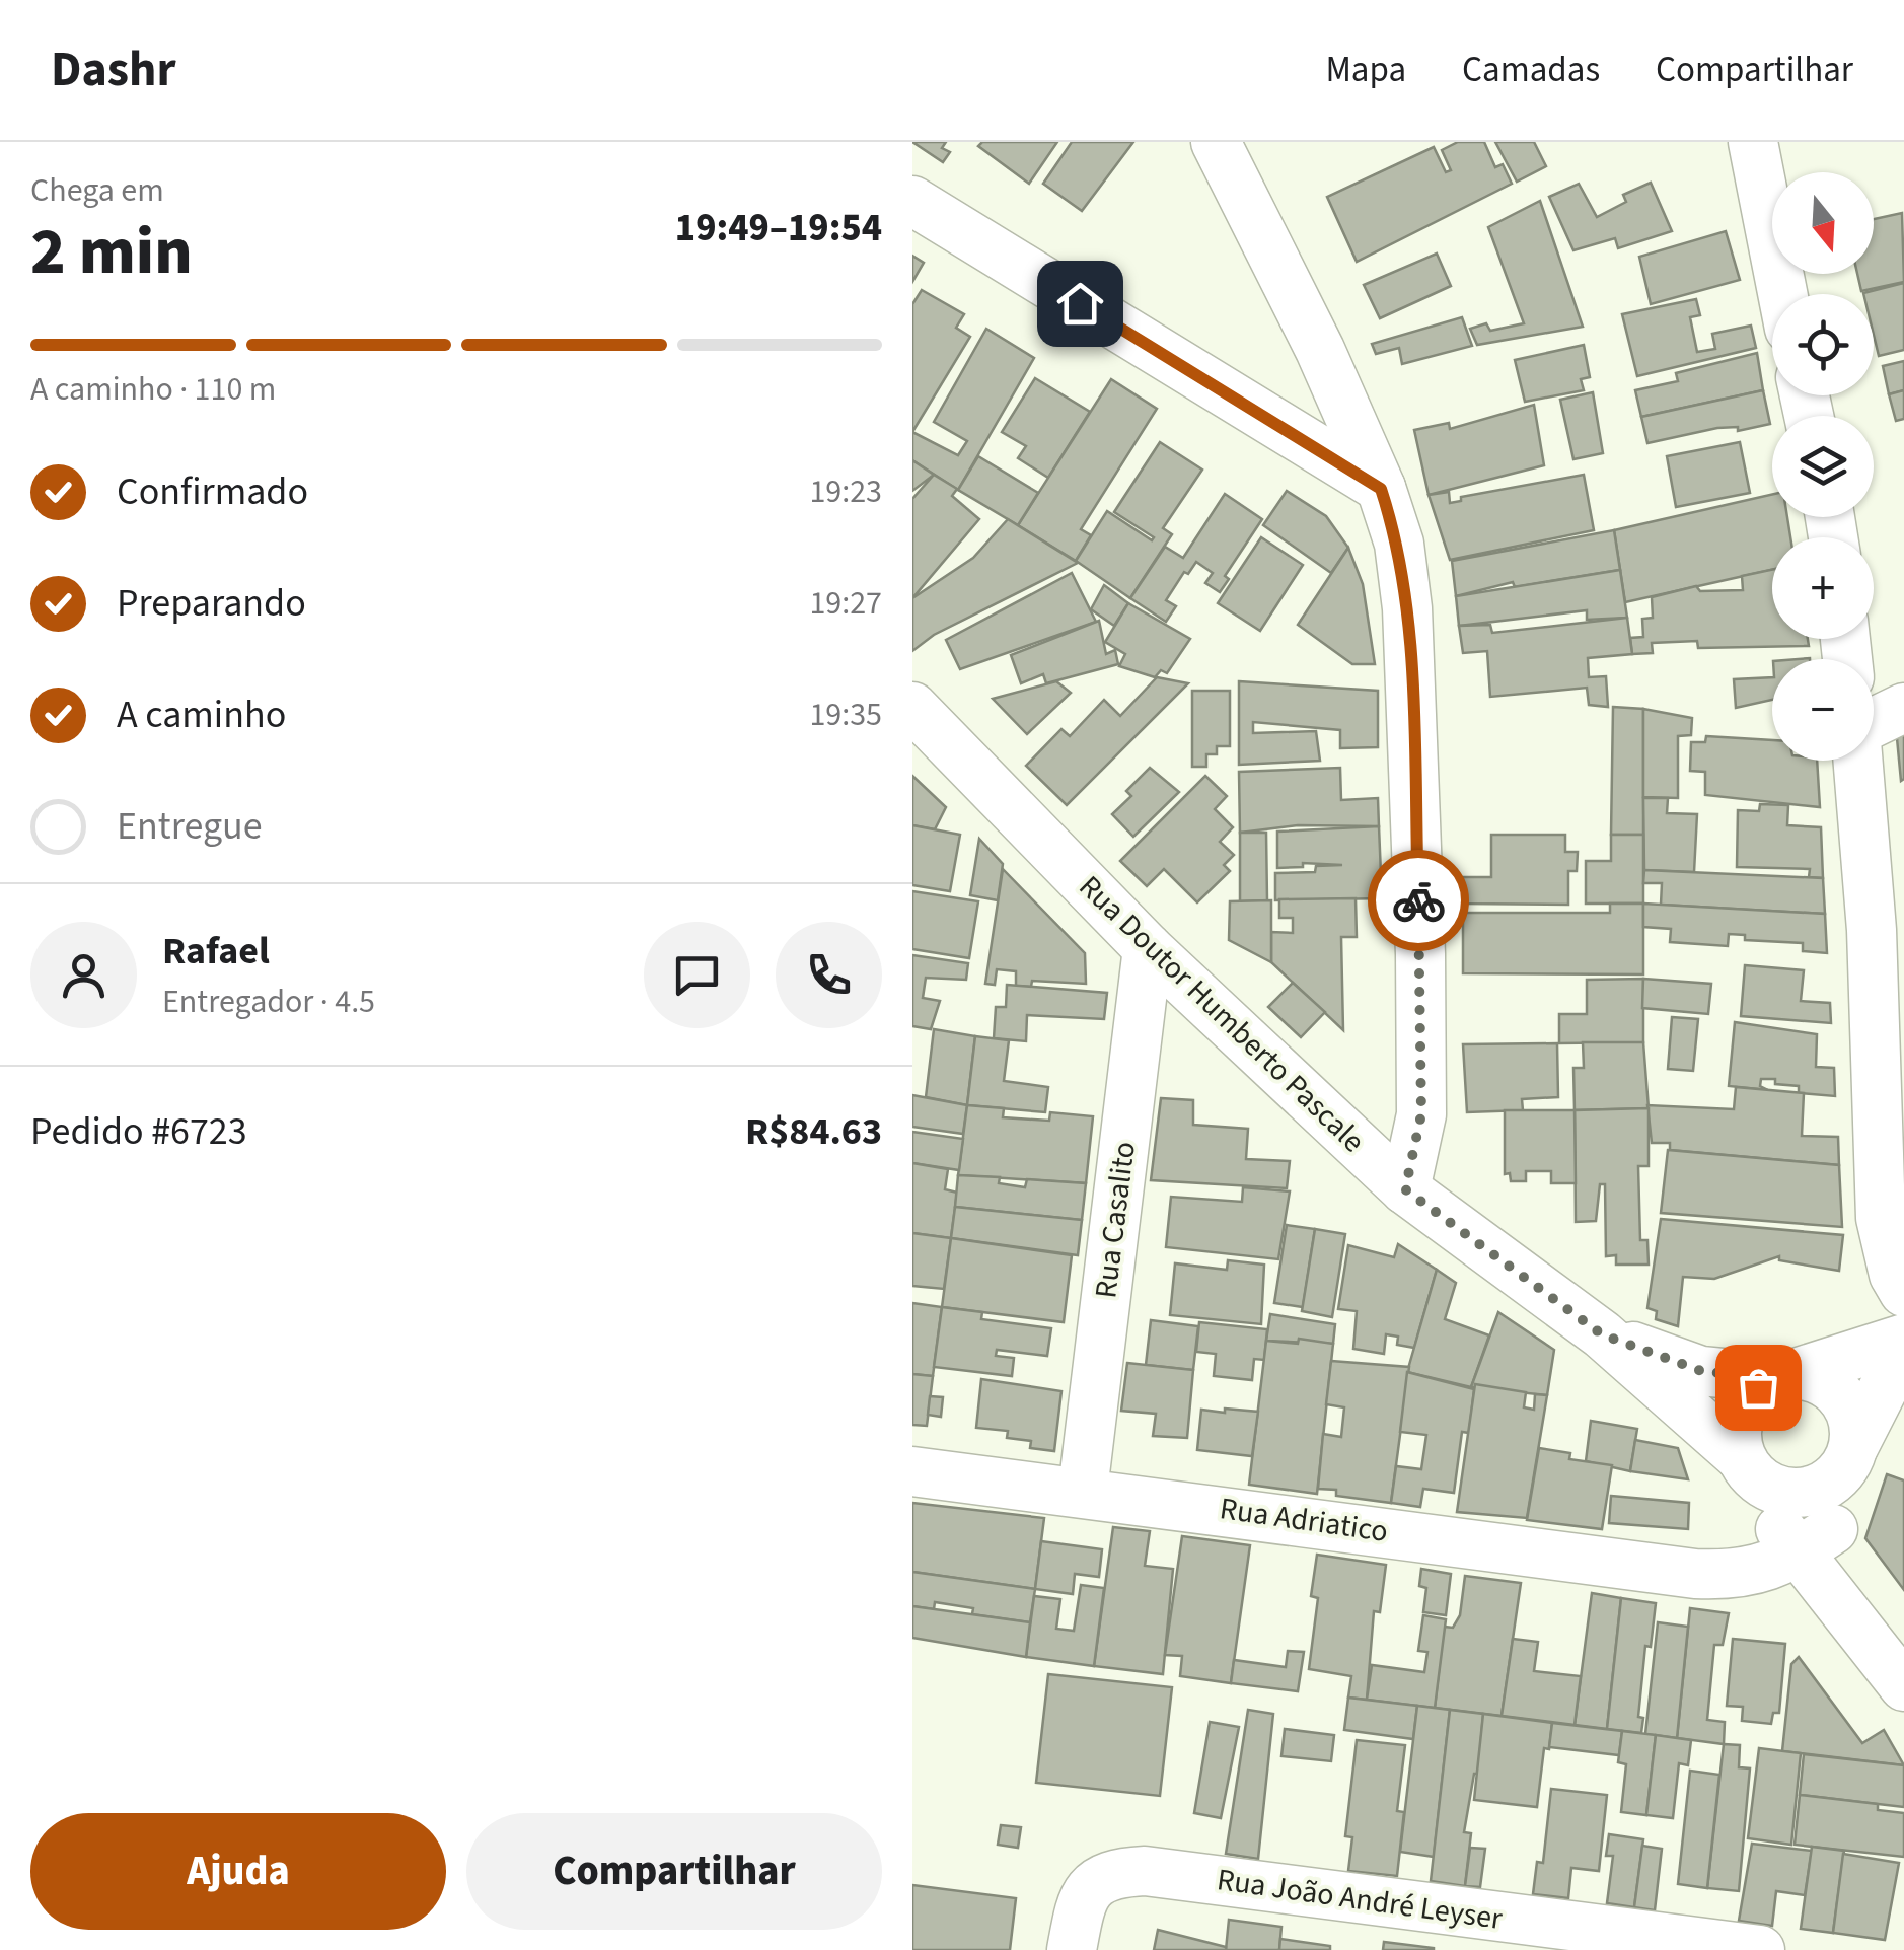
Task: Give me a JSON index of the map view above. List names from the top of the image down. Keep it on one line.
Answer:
{"streets":{"street":["Rua Doutor Humberto Pascale","Rua Casalito","Rua Adriatico","Rua João André Leyser"]},"crossings":[["Rua Doutor Humberto Pascale","Rua Casalito"],["Rua Doutor Humberto Pascale","Rua Adriatico"],["Rua Casalito","Rua Adriatico"]],"north":"bottom","page":{"header":"Dashr","nav":["Mapa","Camadas","Compartilhar"],"heading":["2 min","Chega em","19:49–19:54"],"panel":["Rafael","Entregador · 4.5","Pedido #6723","R$84.63"],"map_buttons":["+","−"],"bar":"A caminho · 110 m","list":[["Confirmado","19:23"],["Preparando","19:27"],["A caminho","19:35"],"Entregue"],"buttons":["Ajuda","Compartilhar"]}}
